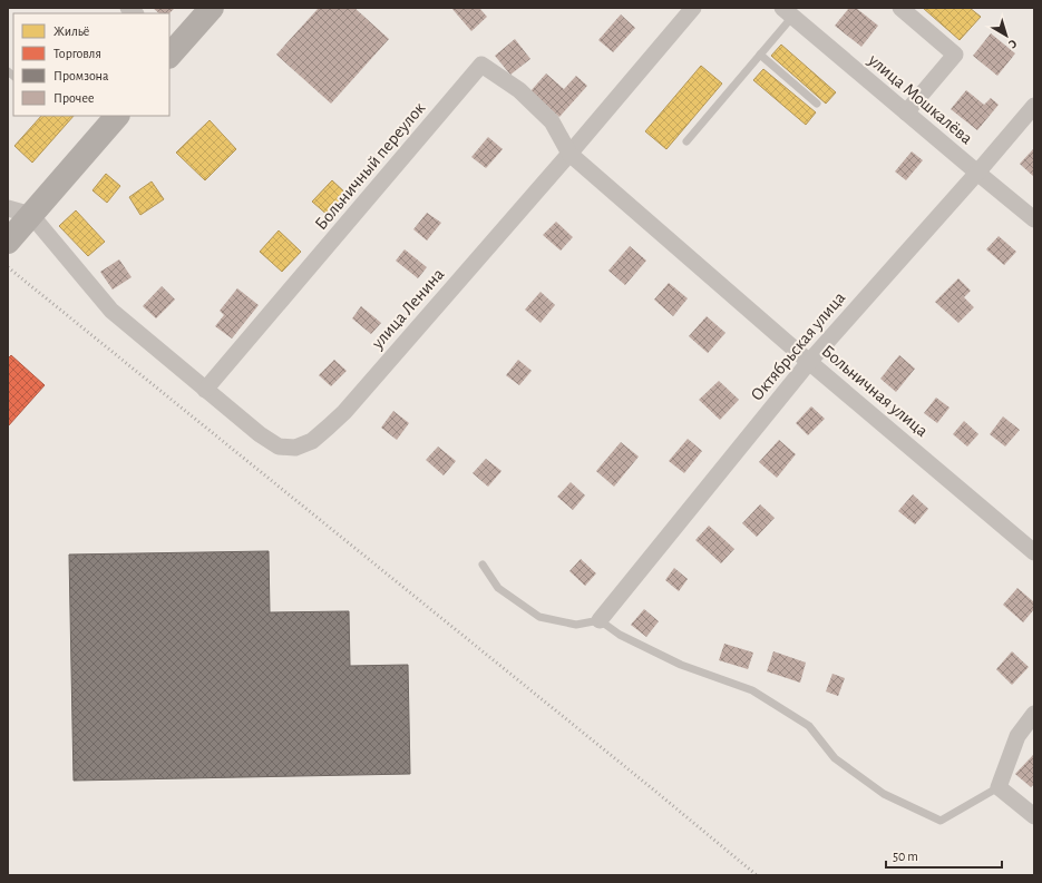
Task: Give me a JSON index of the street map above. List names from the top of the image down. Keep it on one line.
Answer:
{"streets":{"street":["улица Мошкалёва","Больничный переулок","улица Ленина","Октябрьская улица","Больничная улица"]},"crossings":[["улица Мошкалёва","Октябрьская улица"],["Больничный переулок","улица Ленина"],["Больничный переулок","Больничная улица"],["улица Ленина","Больничная улица"],["Октябрьская улица","Больничная улица"]],"legend":["Жильё","Торговля","Промзона","Прочее"],"scale_bar":"50 m","north":"bottom right"}
